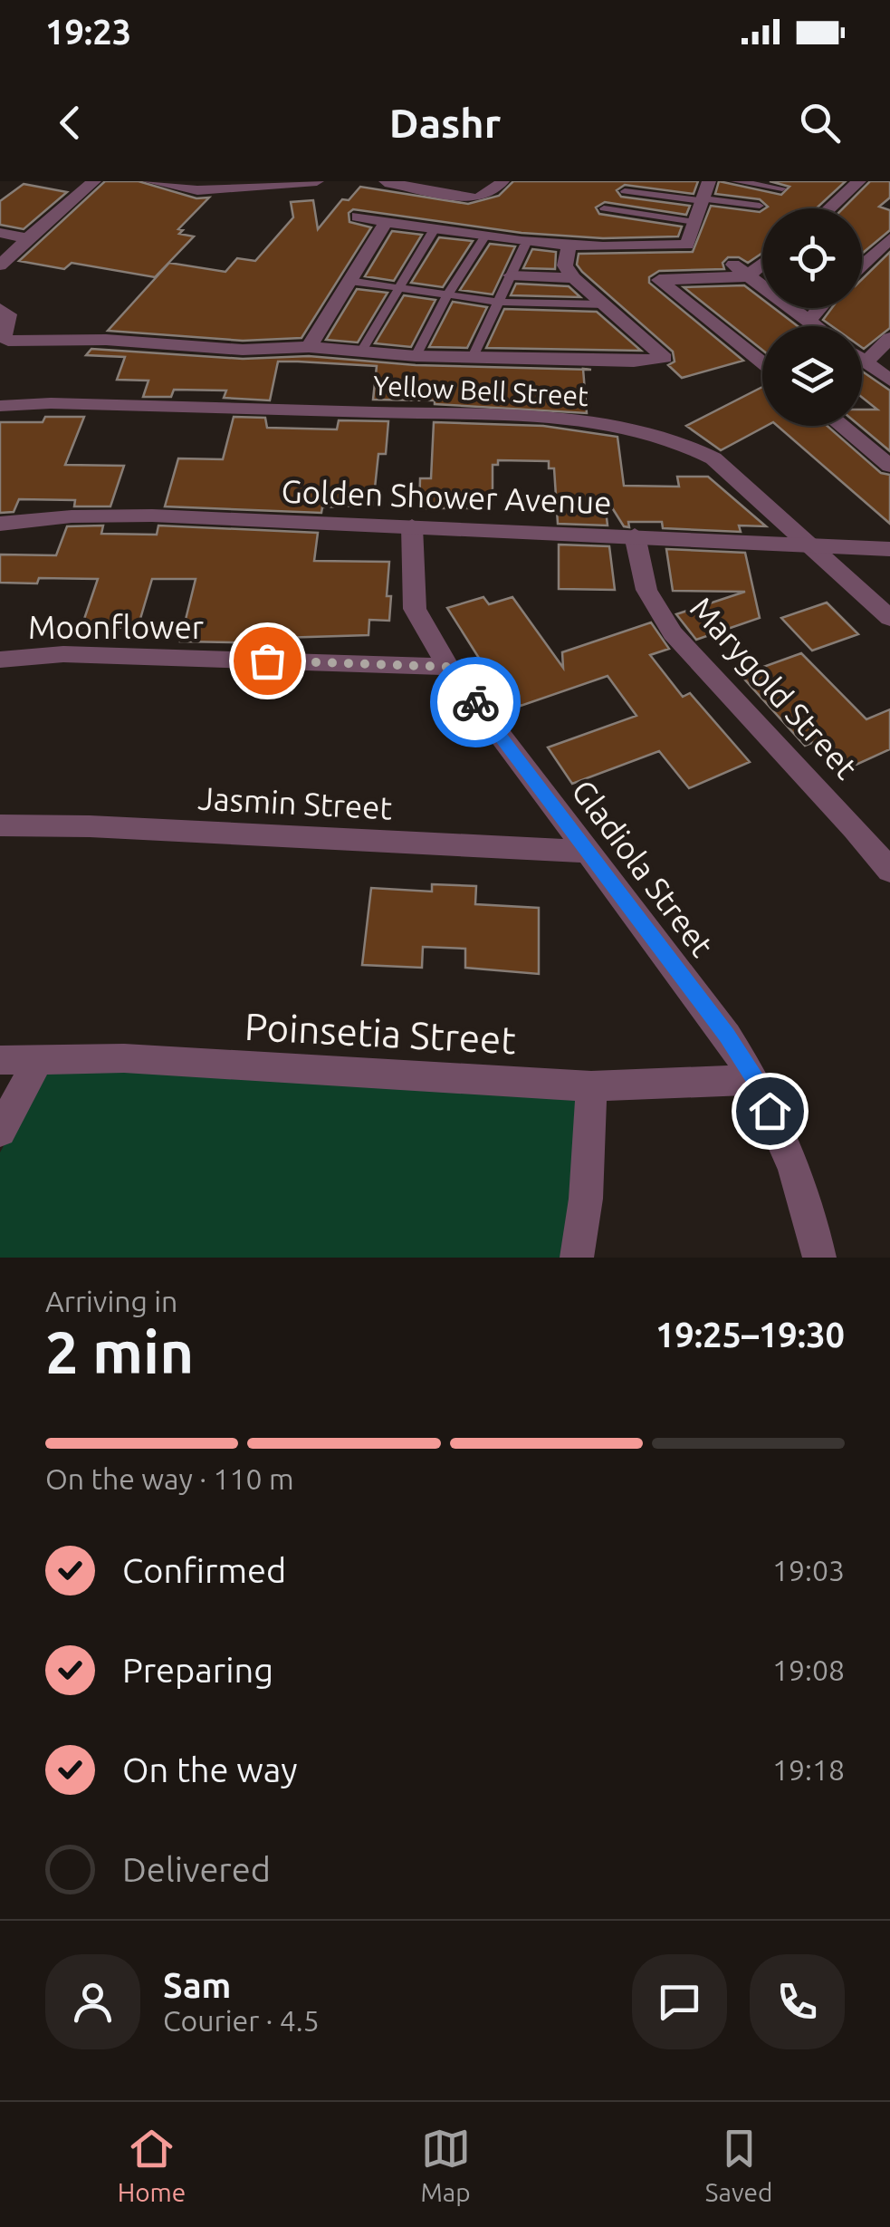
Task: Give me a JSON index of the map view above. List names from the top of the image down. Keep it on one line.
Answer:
{"streets":{"street":["Yellow Bell Street","Golden Shower Avenue","Moonflower","Marygold Street","Jasmin Street","Gladiola Street","Poinsetia Street"]},"crossings":[["Yellow Bell Street","Golden Shower Avenue"],["Golden Shower Avenue","Marygold Street"],["Golden Shower Avenue","Gladiola Street"],["Moonflower","Gladiola Street"],["Jasmin Street","Gladiola Street"],["Gladiola Street","Poinsetia Street"]],"page":{"status":"19:23","header":"Dashr","heading":["2 min","Arriving in","19:25–19:30"],"panel":["Sam","Courier · 4.5"],"bar":"On the way · 110 m","list":[["Confirmed","19:03"],["Preparing","19:08"],["On the way","19:18"],"Delivered"],"tabs":["Home","Map","Saved"]}}
